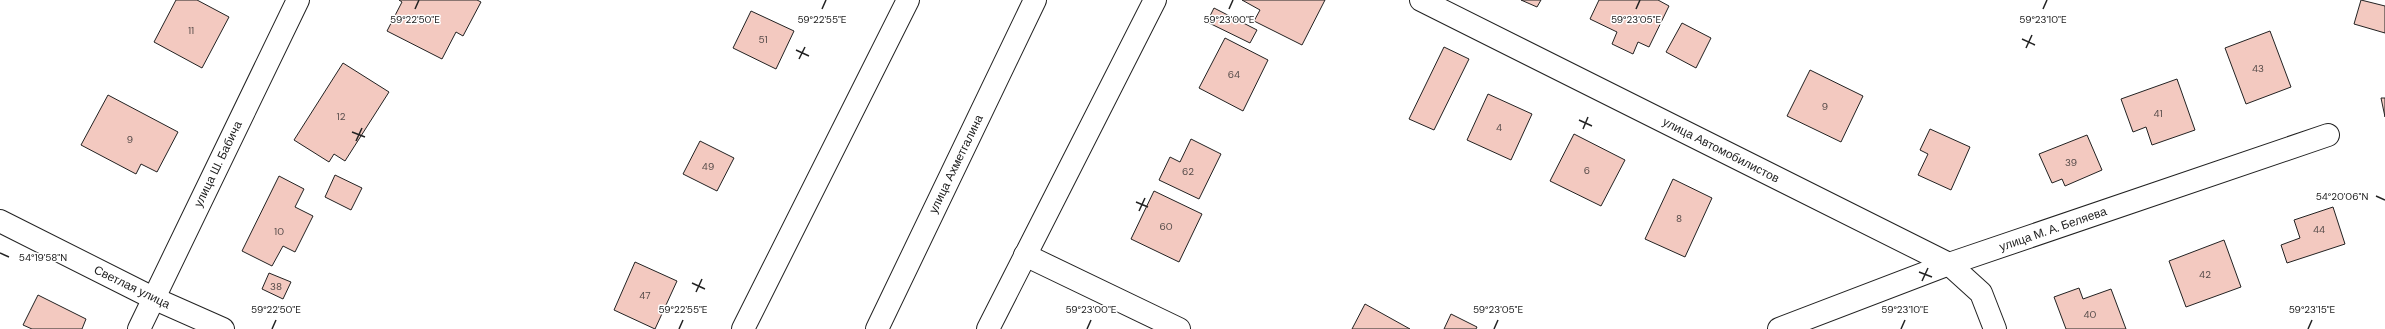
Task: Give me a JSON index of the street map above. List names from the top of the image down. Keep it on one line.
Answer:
{"streets":{"street":["улица Автомобилистов","улица Ш. Бабича","улица Ахметгалина","улица М. А. Беляева","Светлая улица"]},"crossings":[["улица Автомобилистов","улица М. А. Беляева"],["улица Ш. Бабича","Светлая улица"]],"house_numbers":["11","51","43","64","9","41","12","4","9","39","49","6","62","8","60","44","10","42","38","47","40"],"coordinates":["59°22'50\"E","59°22'55\"E","59°23'05\"E","59°23'10\"E","59°23'00\"E","54°20'06\"N","54°19'58\"N","59°23'15\"E"]}
